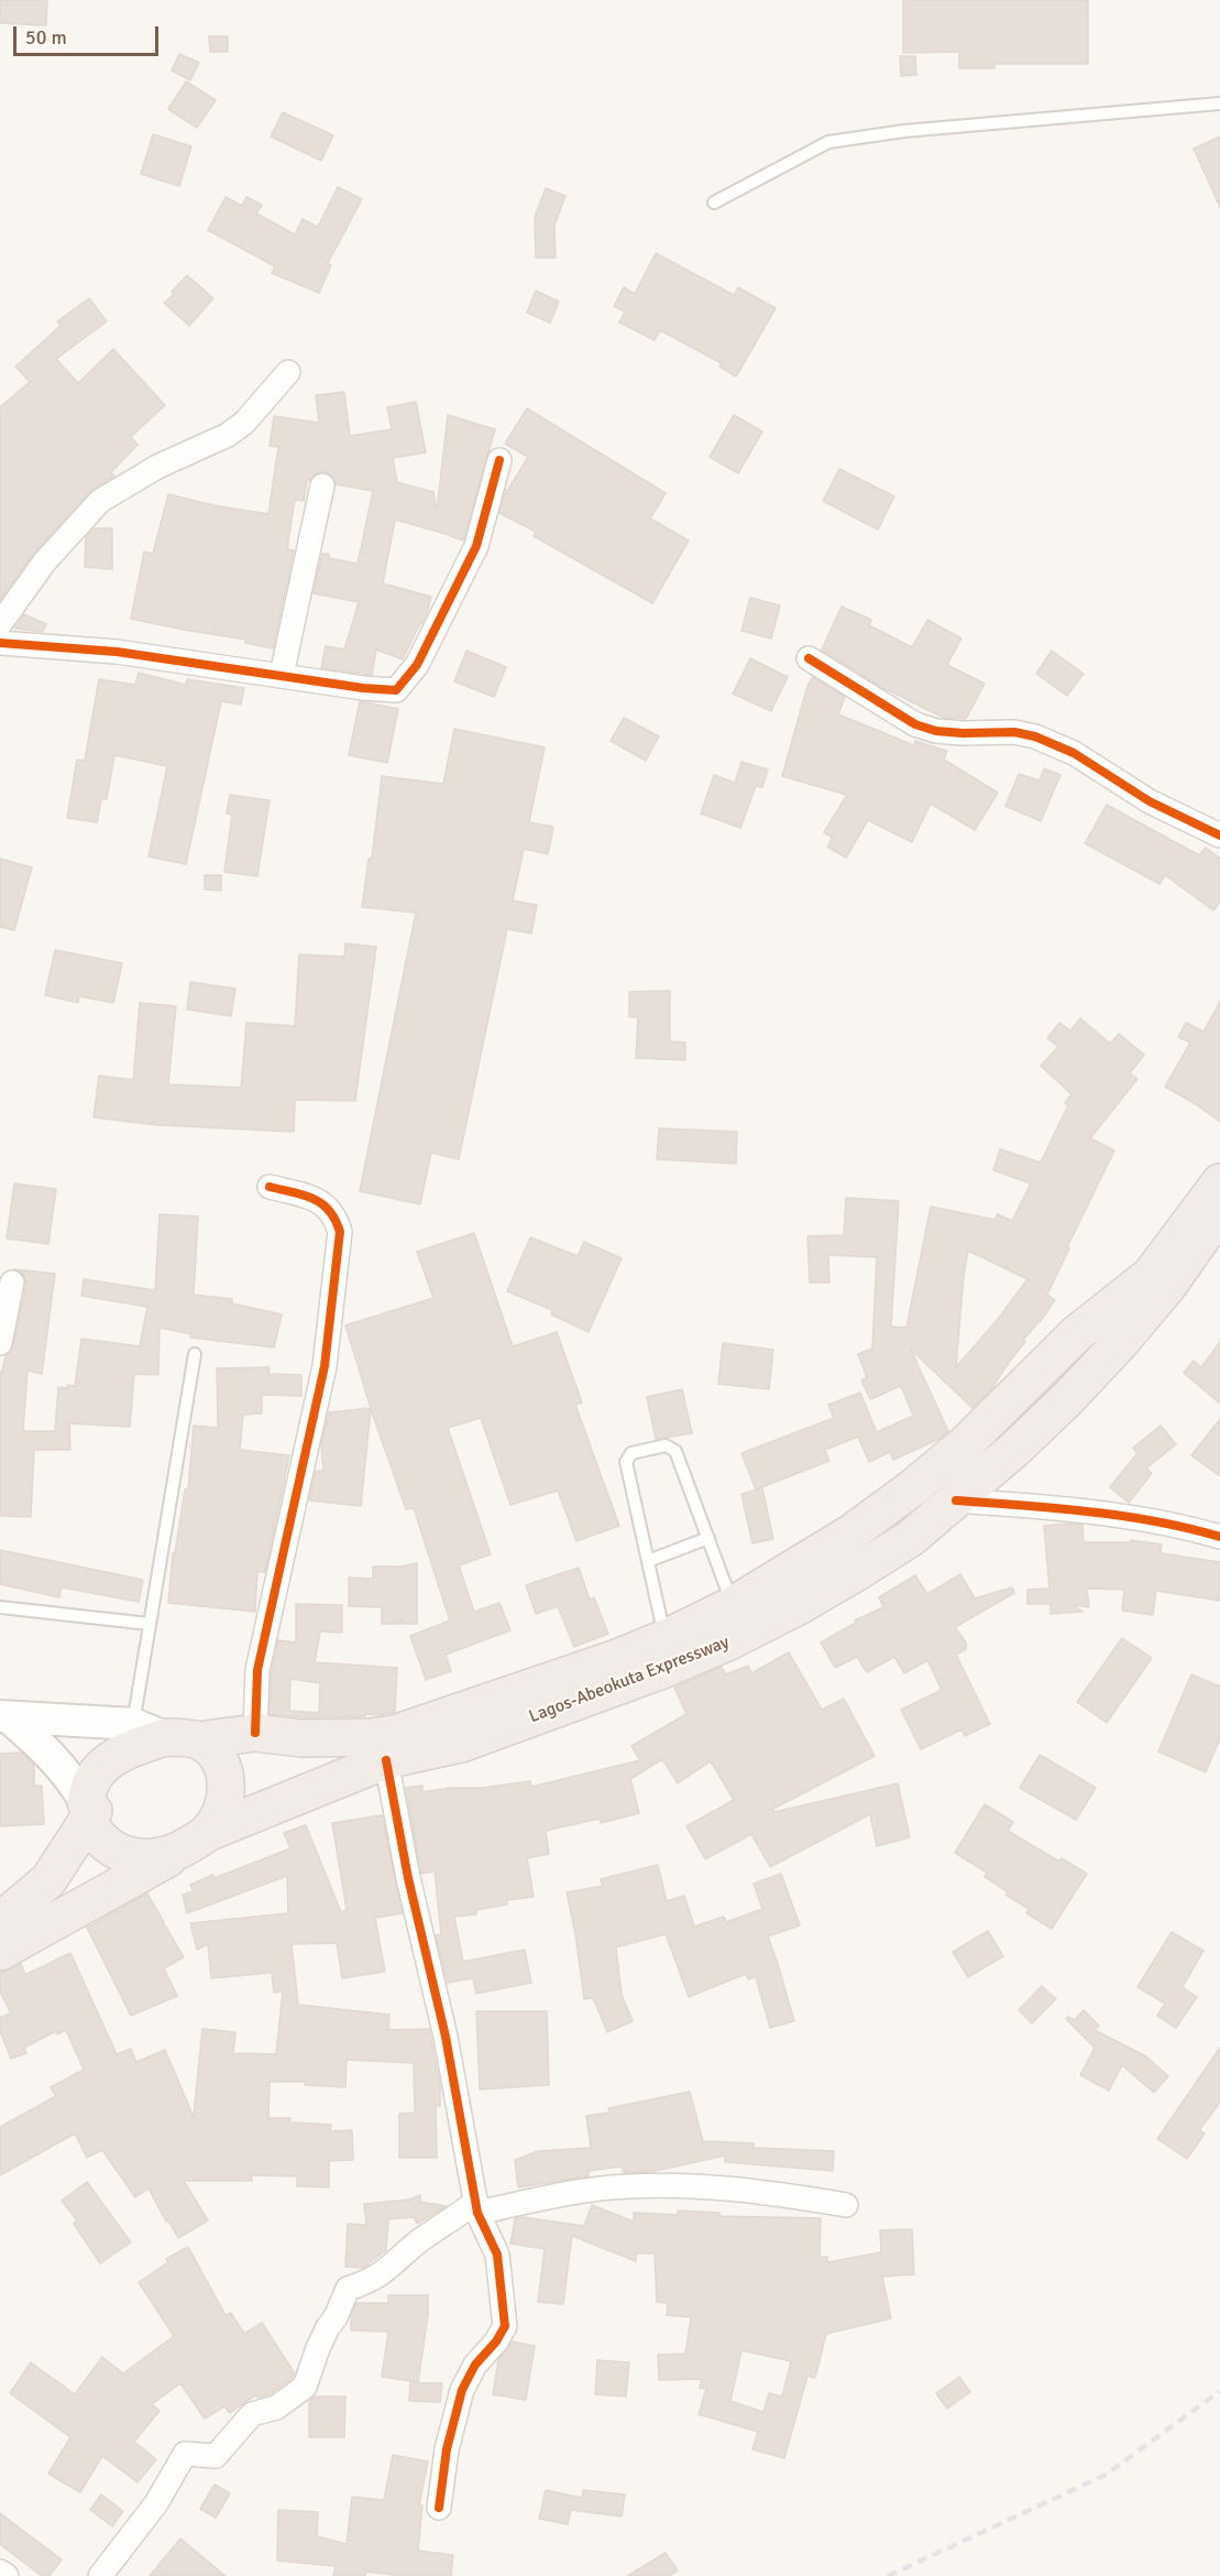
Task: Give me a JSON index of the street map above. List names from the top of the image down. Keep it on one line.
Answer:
{"streets":{"highway":["Lagos-Abeokuta Expressway"]},"scale_bar":"50 m"}
